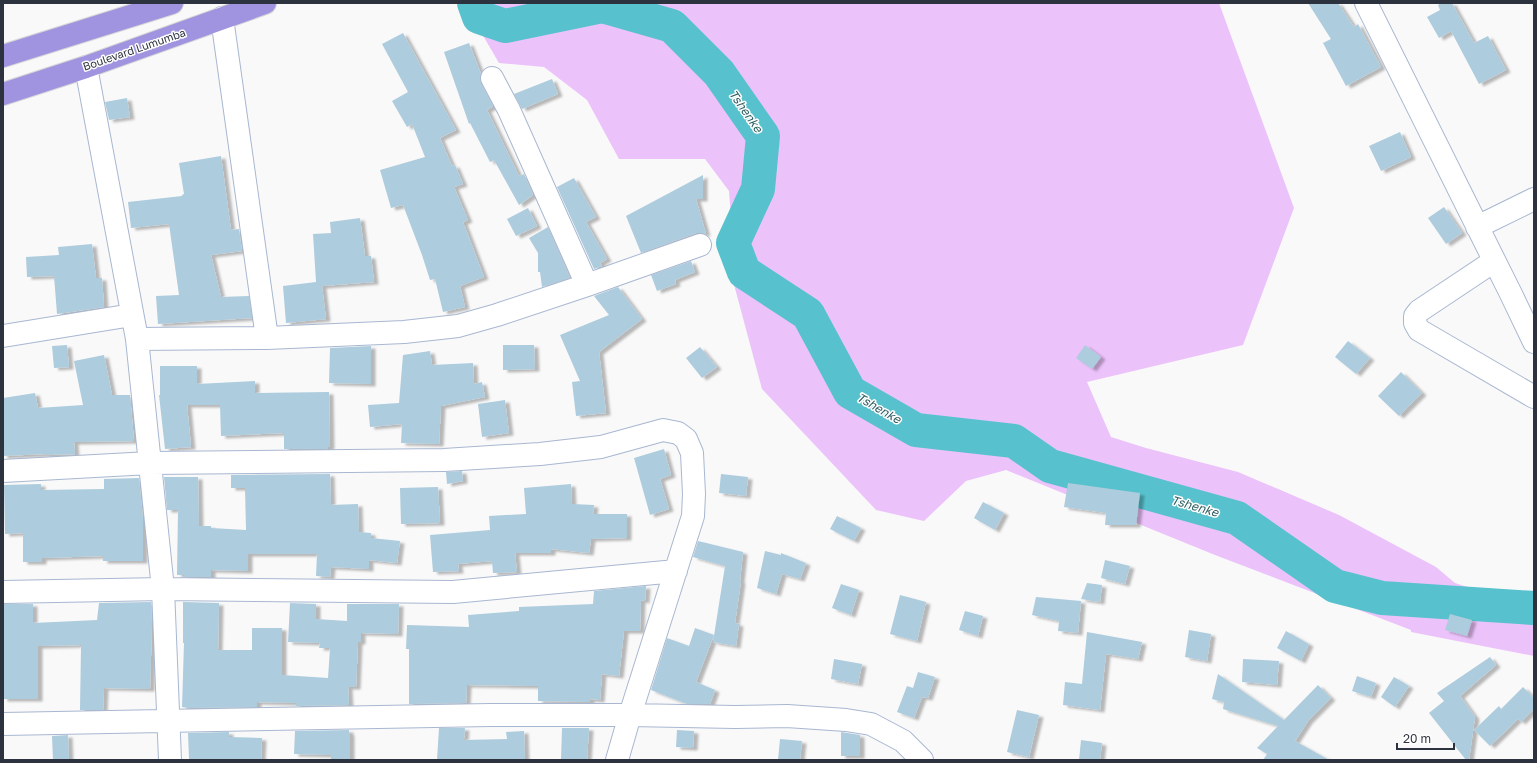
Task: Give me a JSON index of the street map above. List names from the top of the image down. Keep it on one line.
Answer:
{"streets":{"highway":["Boulevard Lumumba"]},"water":["Tshenke"],"scale_bar":"20 m"}
